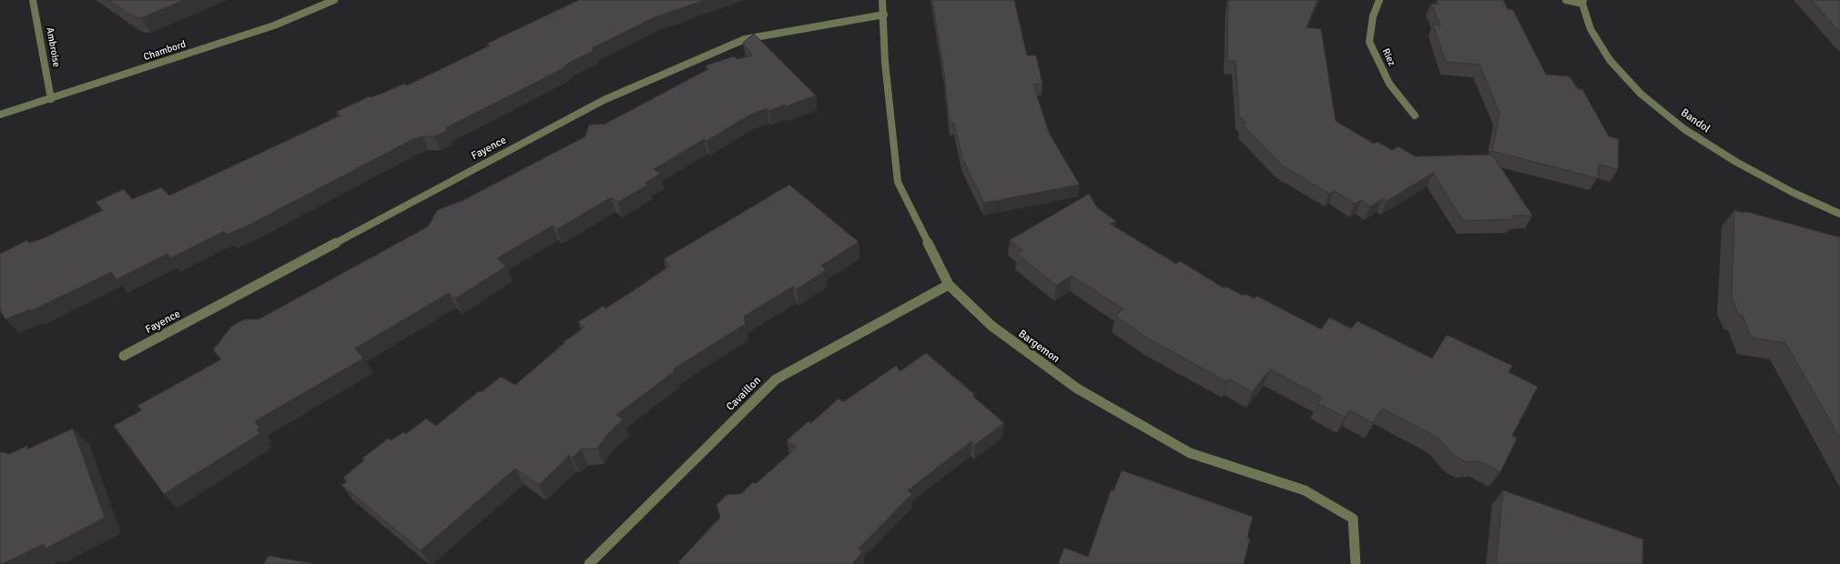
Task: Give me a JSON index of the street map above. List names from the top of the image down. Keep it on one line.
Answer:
{"streets":{"street":["Ambroise","Chambord","Riez","Bandol","Fayence","Bargemon","Cavaillon"]},"crossings":[["Ambroise","Chambord"],["Fayence","Bargemon"],["Bargemon","Cavaillon"]]}
